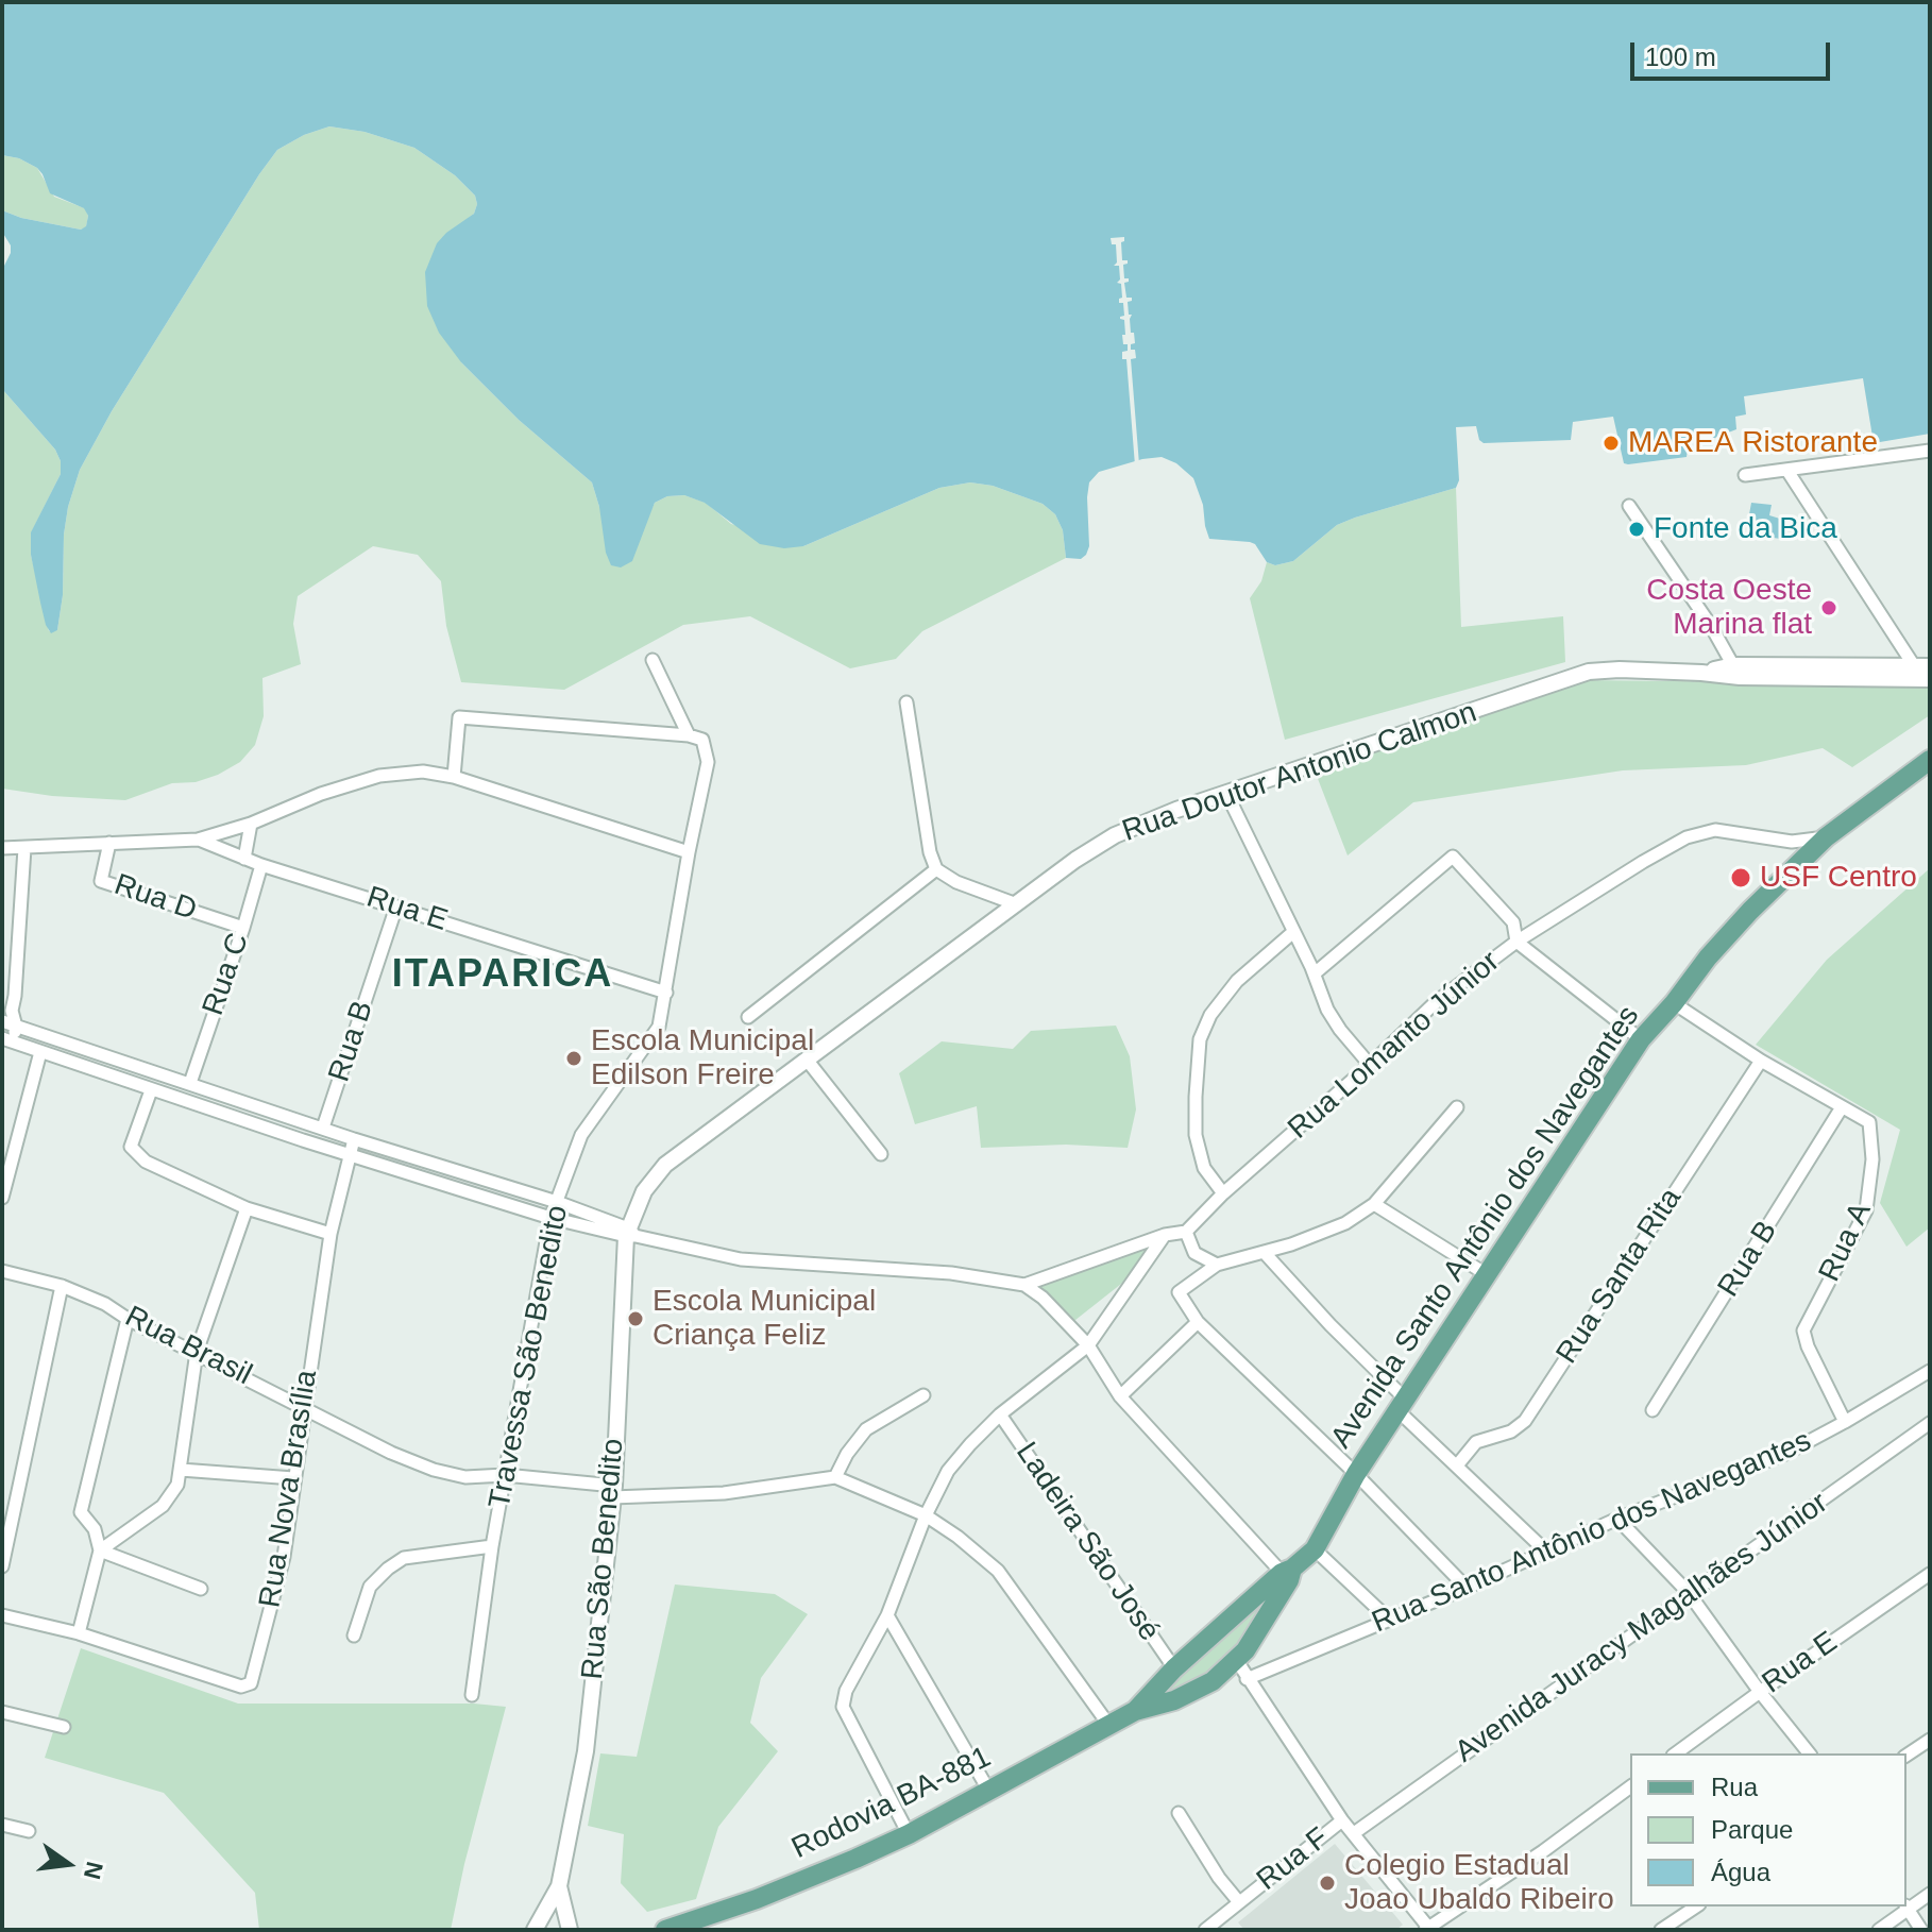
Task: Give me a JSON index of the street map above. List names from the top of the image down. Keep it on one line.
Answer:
{"streets":{"main road":["Avenida Santo Antônio dos Navegantes","Rodovia BA-881"],"street":["Rua Doutor Antonio Calmon","Rua D","Rua E","Rua C","Rua B","Rua Lomanto Júnior","Rua A","Rua Santa Rita","Rua Brasil","Travessa São Benedito","Rua Nova Brasília","Rua Santo Antônio dos Navegantes","Ladeira São José","Rua São Benedito","Avenida Juracy Magalhães Júnior","Rua F"]},"crossings":[["Rua Doutor Antonio Calmon","Rua São Benedito"],["Rua D","Rua C"],["Rua E","Rua C"],["Rua E","Rua B"],["Rua E","Travessa São Benedito"],["Rua B","Rua A"],["Rua Lomanto Júnior","Avenida Santo Antônio dos Navegantes"],["Avenida Santo Antônio dos Navegantes","Rua A"],["Avenida Santo Antônio dos Navegantes","Ladeira São José"],["Avenida Santo Antônio dos Navegantes","Rodovia BA-881"],["Rua A","Rua Santa Rita"],["Rua A","Rua Santo Antônio dos Navegantes"],["Rua Brasil","Travessa São Benedito"],["Rua Brasil","Rua Nova Brasília"],["Rua Brasil","Rua São Benedito"]],"districts":["ITAPARICA"],"places":["MAREA Ristorante","Fonte da Bica","Costa Oeste Marina flat","USF Centro","Escola Municipal Edilson Freire","Escola Municipal Criança Feliz","Colegio Estadual Joao Ubaldo Ribeiro"],"legend":["Rua","Parque","Água"],"scale_bar":"100 m","north":"right"}
